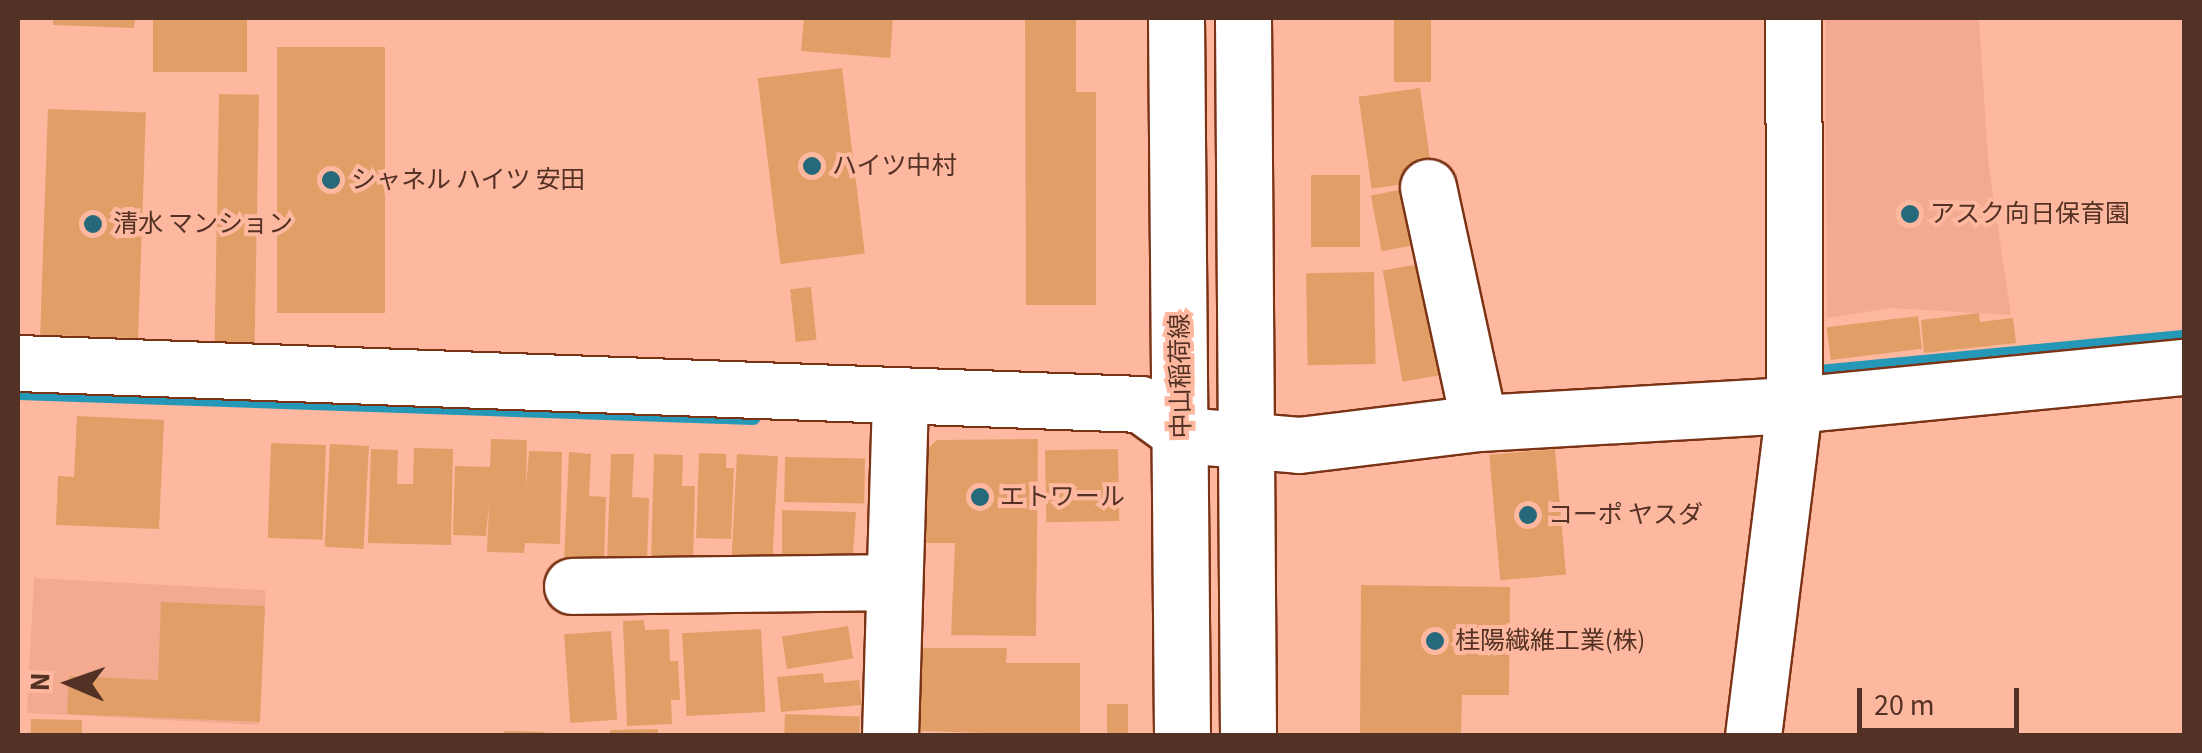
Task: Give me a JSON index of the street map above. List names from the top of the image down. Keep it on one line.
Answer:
{"streets":{"street":["中山稲荷線"]},"places":["ハイツ中村","シャネル ハイツ 安田","アスク向日保育園","清水 マンション","エトワール","コーポ ヤスダ","桂陽繊維工業(株)"],"scale_bar":"20 m","north":"left"}
